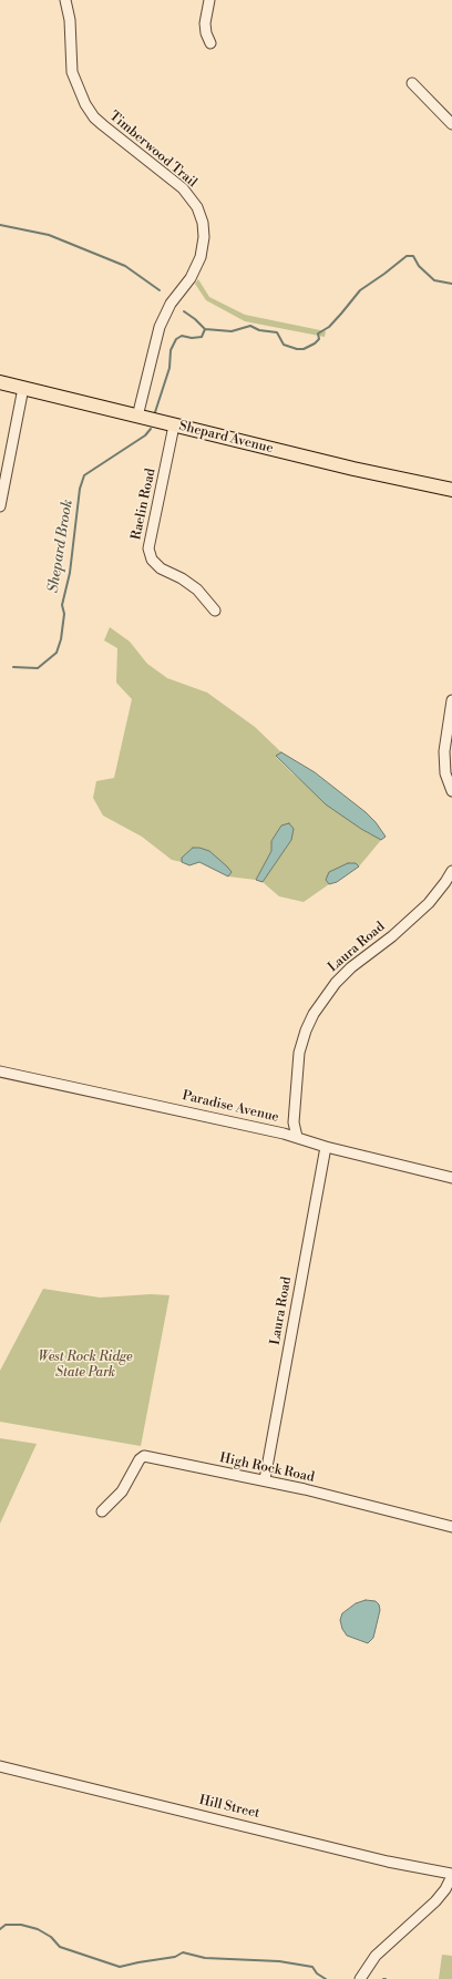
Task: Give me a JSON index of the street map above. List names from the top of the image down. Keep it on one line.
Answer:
{"streets":{"main road":["Shepard Avenue"],"street":["Timberwood Trail","Raelin Road","Laura Road","Paradise Avenue","High Rock Road","Hill Street"]},"crossings":[["Timberwood Trail","Shepard Avenue"],["Shepard Avenue","Raelin Road"],["Laura Road","Paradise Avenue"],["Laura Road","High Rock Road"]],"water":["Shepard Brook"],"parks":["West Rock Ridge State Park"]}
